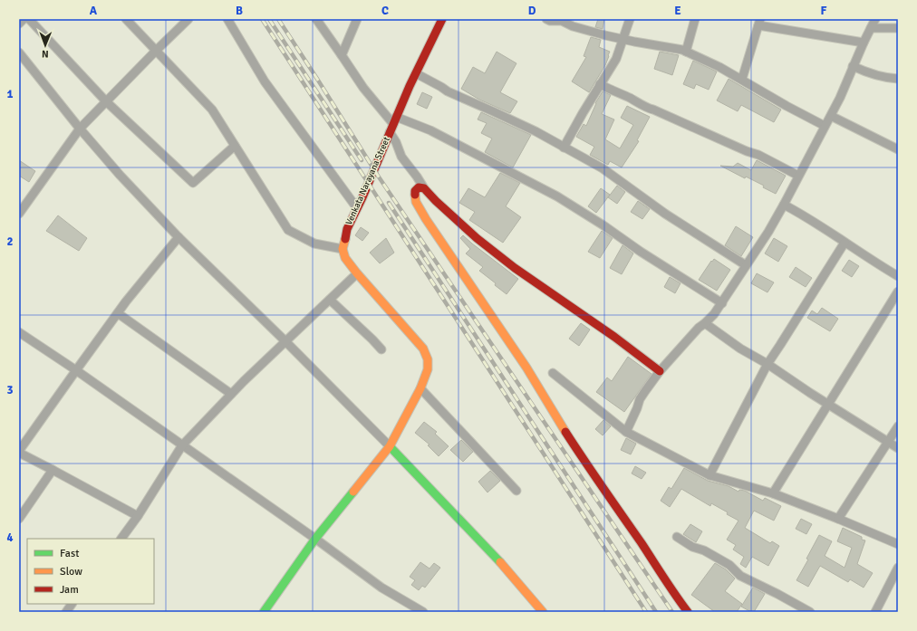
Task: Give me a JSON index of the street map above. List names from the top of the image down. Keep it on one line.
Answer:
{"streets":{"street":["Venkata Narayana Street"]},"legend":["Fast","Slow","Jam"],"north":"bottom","grid":{"columns":["A","B","C","D","E","F"],"rows":["1","2","3","4"]}}
